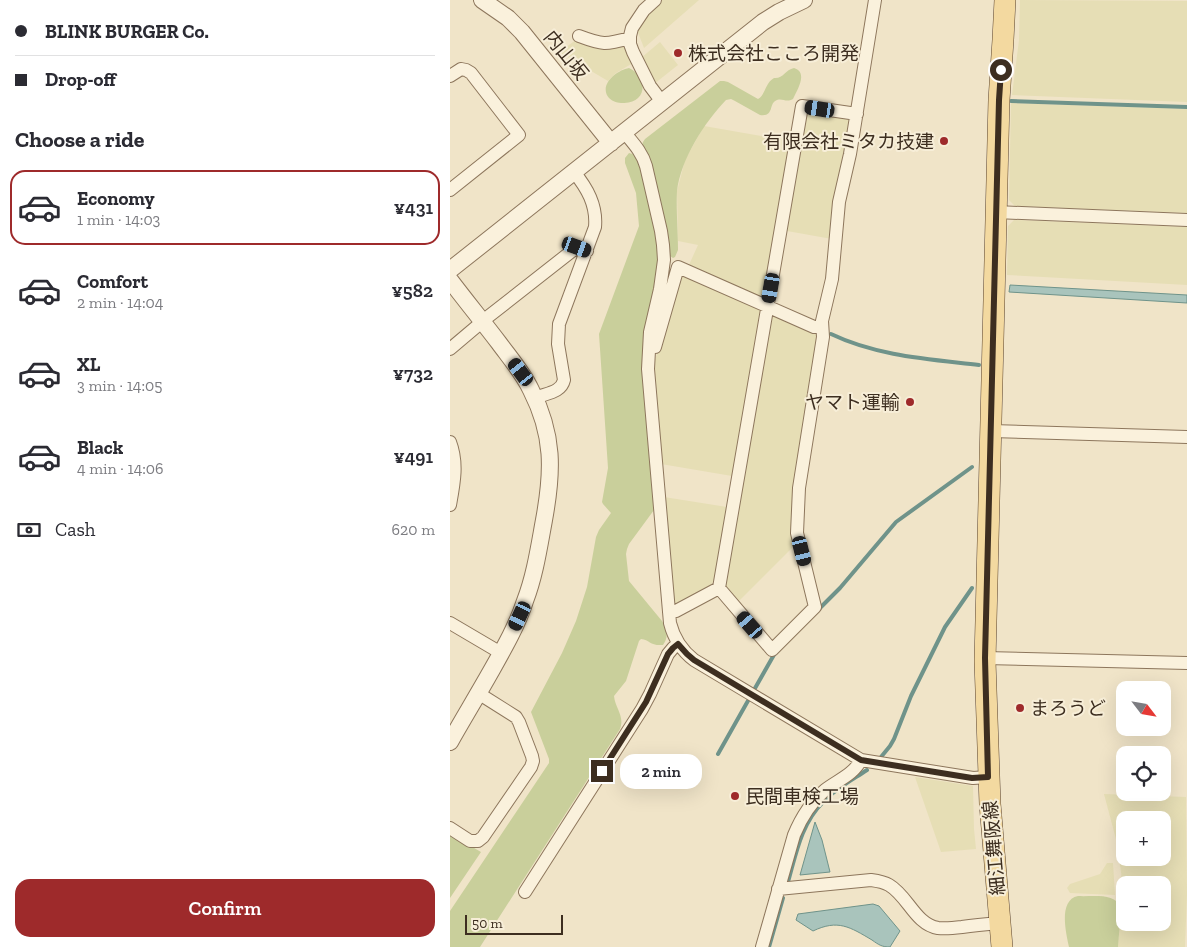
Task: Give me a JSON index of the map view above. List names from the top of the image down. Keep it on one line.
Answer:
{"streets":{"main road":["細江舞阪線"],"street":["内山坂"]},"places":["株式会社こころ開発","有限会社ミタカ技建","ヤマト運輸","まろうど","民間車検工場"],"scale_bar":"50 m","north":"bottom right","page":{"banner":["BLINK BURGER Co.","Drop-off"],"heading":"Choose a ride","list":[{"name":"Economy","note":"1 min · 14:03","value":"¥431"},{"name":"Comfort","note":"2 min · 14:04","value":"¥582"},{"name":"XL","note":"3 min · 14:05","value":"¥732"},{"name":"Black","note":"4 min · 14:06","value":"¥491"}],"pay":["Cash","620 m"],"map_buttons":["+","−"],"bubble":"2 min","buttons":"Confirm","scale":"50 m"}}
